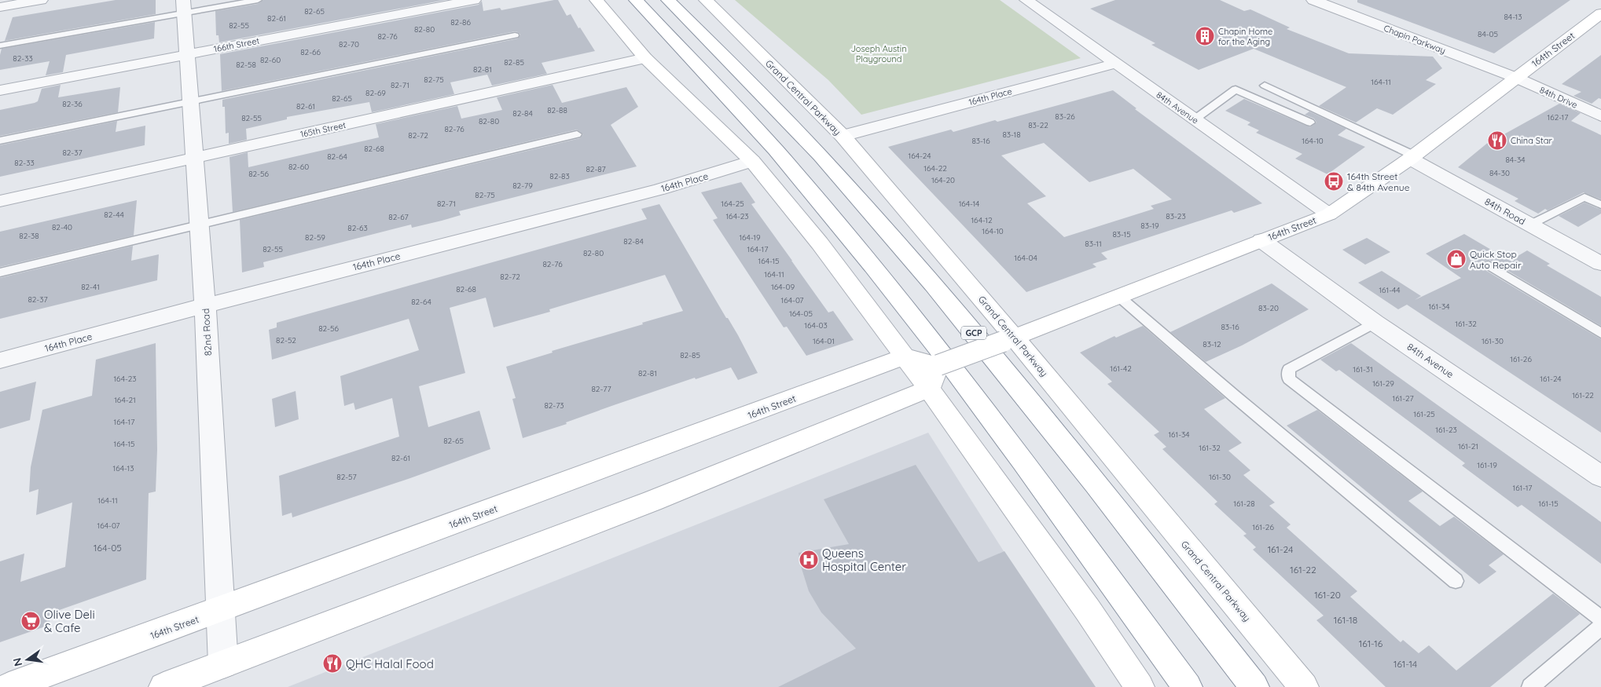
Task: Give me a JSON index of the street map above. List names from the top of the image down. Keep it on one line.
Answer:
{"streets":{"main road":["164th Street","Grand Central Parkway","GCP"],"street":["Chapin Parkway","166th Street","164th Place","84th Drive","84th Avenue","165th Street","84th Road","82nd Road"]},"crossings":[["Chapin Parkway","164th Street"],["Chapin Parkway","84th Drive"],["166th Street","82nd Road"],["164th Street","Grand Central Parkway"],["164th Street","84th Drive"],["164th Street","84th Avenue"],["164th Street","84th Road"],["164th Street","82nd Road"],["164th Place","Grand Central Parkway"],["164th Place","84th Avenue"],["164th Place","82nd Road"],["165th Street","82nd Road"]],"parks":["Joseph Austin Playground"],"places":{"building":["Chapin Home for the Aging"],"restaurant":["China Star","QHC Halal Food"],"bus stop":["164th Street & 84th Avenue"],"shop":["Quick Stop Auto Repair"],"hospital":["Queens Hospital Center"],"supermarket":["Olive Deli & Cafe"]},"house_numbers":["82-65","84-13","82-61","82-86","82-55","82-80","84-05","82-76","82-70","82-66","82-33","82-60","82-85","82-58","82-81","82-75","164-11","82-71","82-69","82-65","82-36","82-61","82-88","82-84","83-26","162-17","82-55","82-80","83-22","82-76","83-18","82-72","83-16","164-10","82-68","82-37","164-24","82-64","84-34","82-33","82-60","164-22","82-87","84-30","82-56","82-83","164-20","82-79","82-75","82-71","164-25","164-14","82-44","164-23","83-23","82-67","164-12","83-19","82-40","82-63","164-10","83-15","82-38","82-59","164-19","82-84","83-11","82-55","164-17","82-80","164-04","164-15","82-76","164-11","82-72","82-41","164-09","82-68","161-44","82-37","164-07","82-64","161-34","83-20","164-05","161-32","164-03","83-16","82-56","82-52","164-01","161-30","83-12","82-85","161-26","161-42","161-31","82-81","164-23","161-24","161-29","82-77","161-22","161-27","164-21","82-73","161-25","164-17","161-23","161-34","82-65","164-15","161-21","161-32","82-61","161-19","164-13","82-57","161-30","161-17","164-11","161-28","161-15","164-07","161-26","164-05","161-24","161-22","161-20","161-18","161-16","161-14"],"north":"left"}
